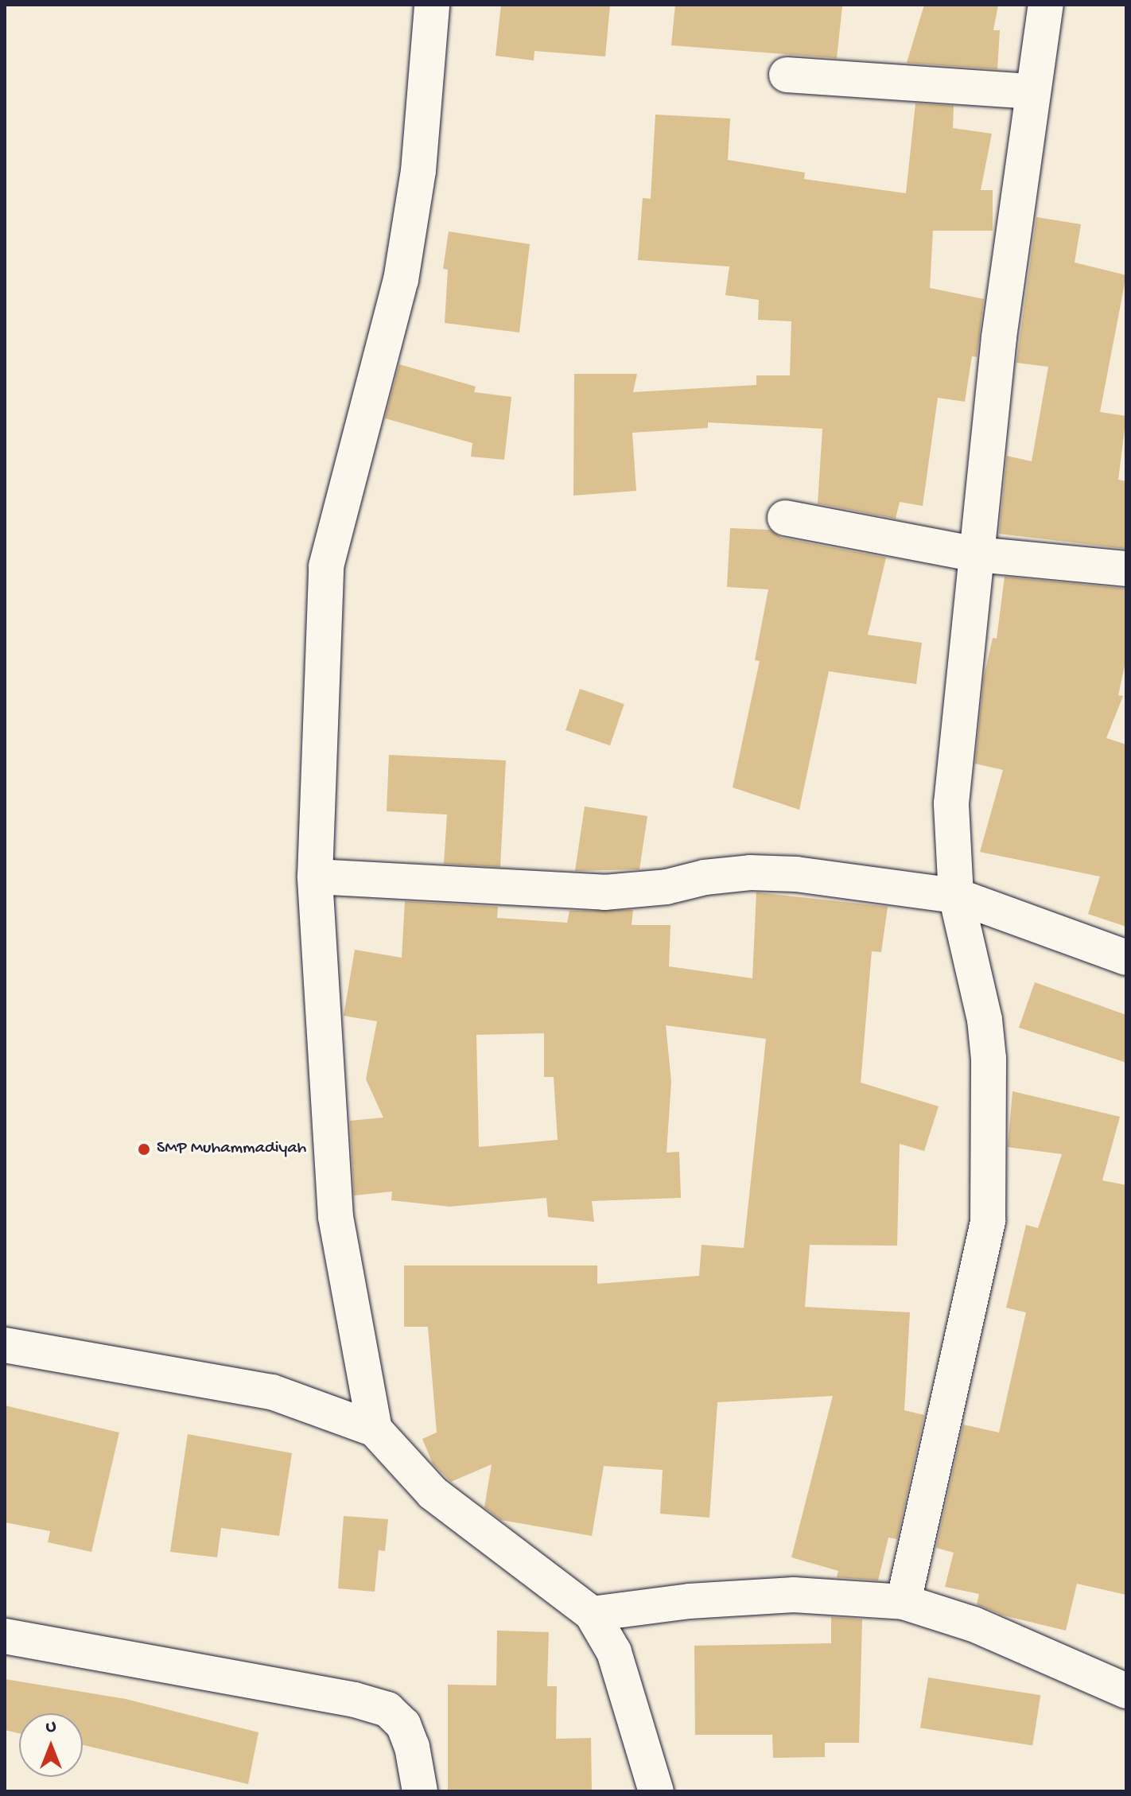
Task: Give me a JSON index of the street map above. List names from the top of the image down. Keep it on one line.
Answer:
{"places":["SMP Muhammadiyah"],"north":"top"}
